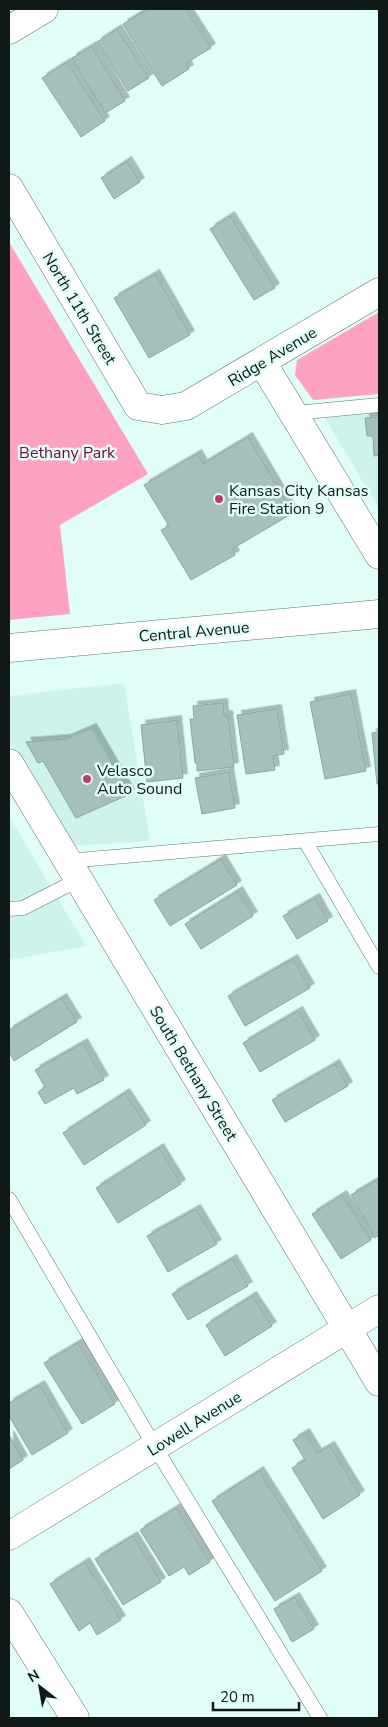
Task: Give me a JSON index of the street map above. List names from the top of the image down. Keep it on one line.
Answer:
{"streets":{"street":["North 11th Street","Ridge Avenue","Central Avenue","South Bethany Street","Lowell Avenue"]},"crossings":[["North 11th Street","Ridge Avenue"],["South Bethany Street","Lowell Avenue"]],"parks":["Bethany Park"],"places":["Kansas City Kansas Fire Station 9","Velasco Auto Sound"],"scale_bar":"20 m","north":"top left"}
